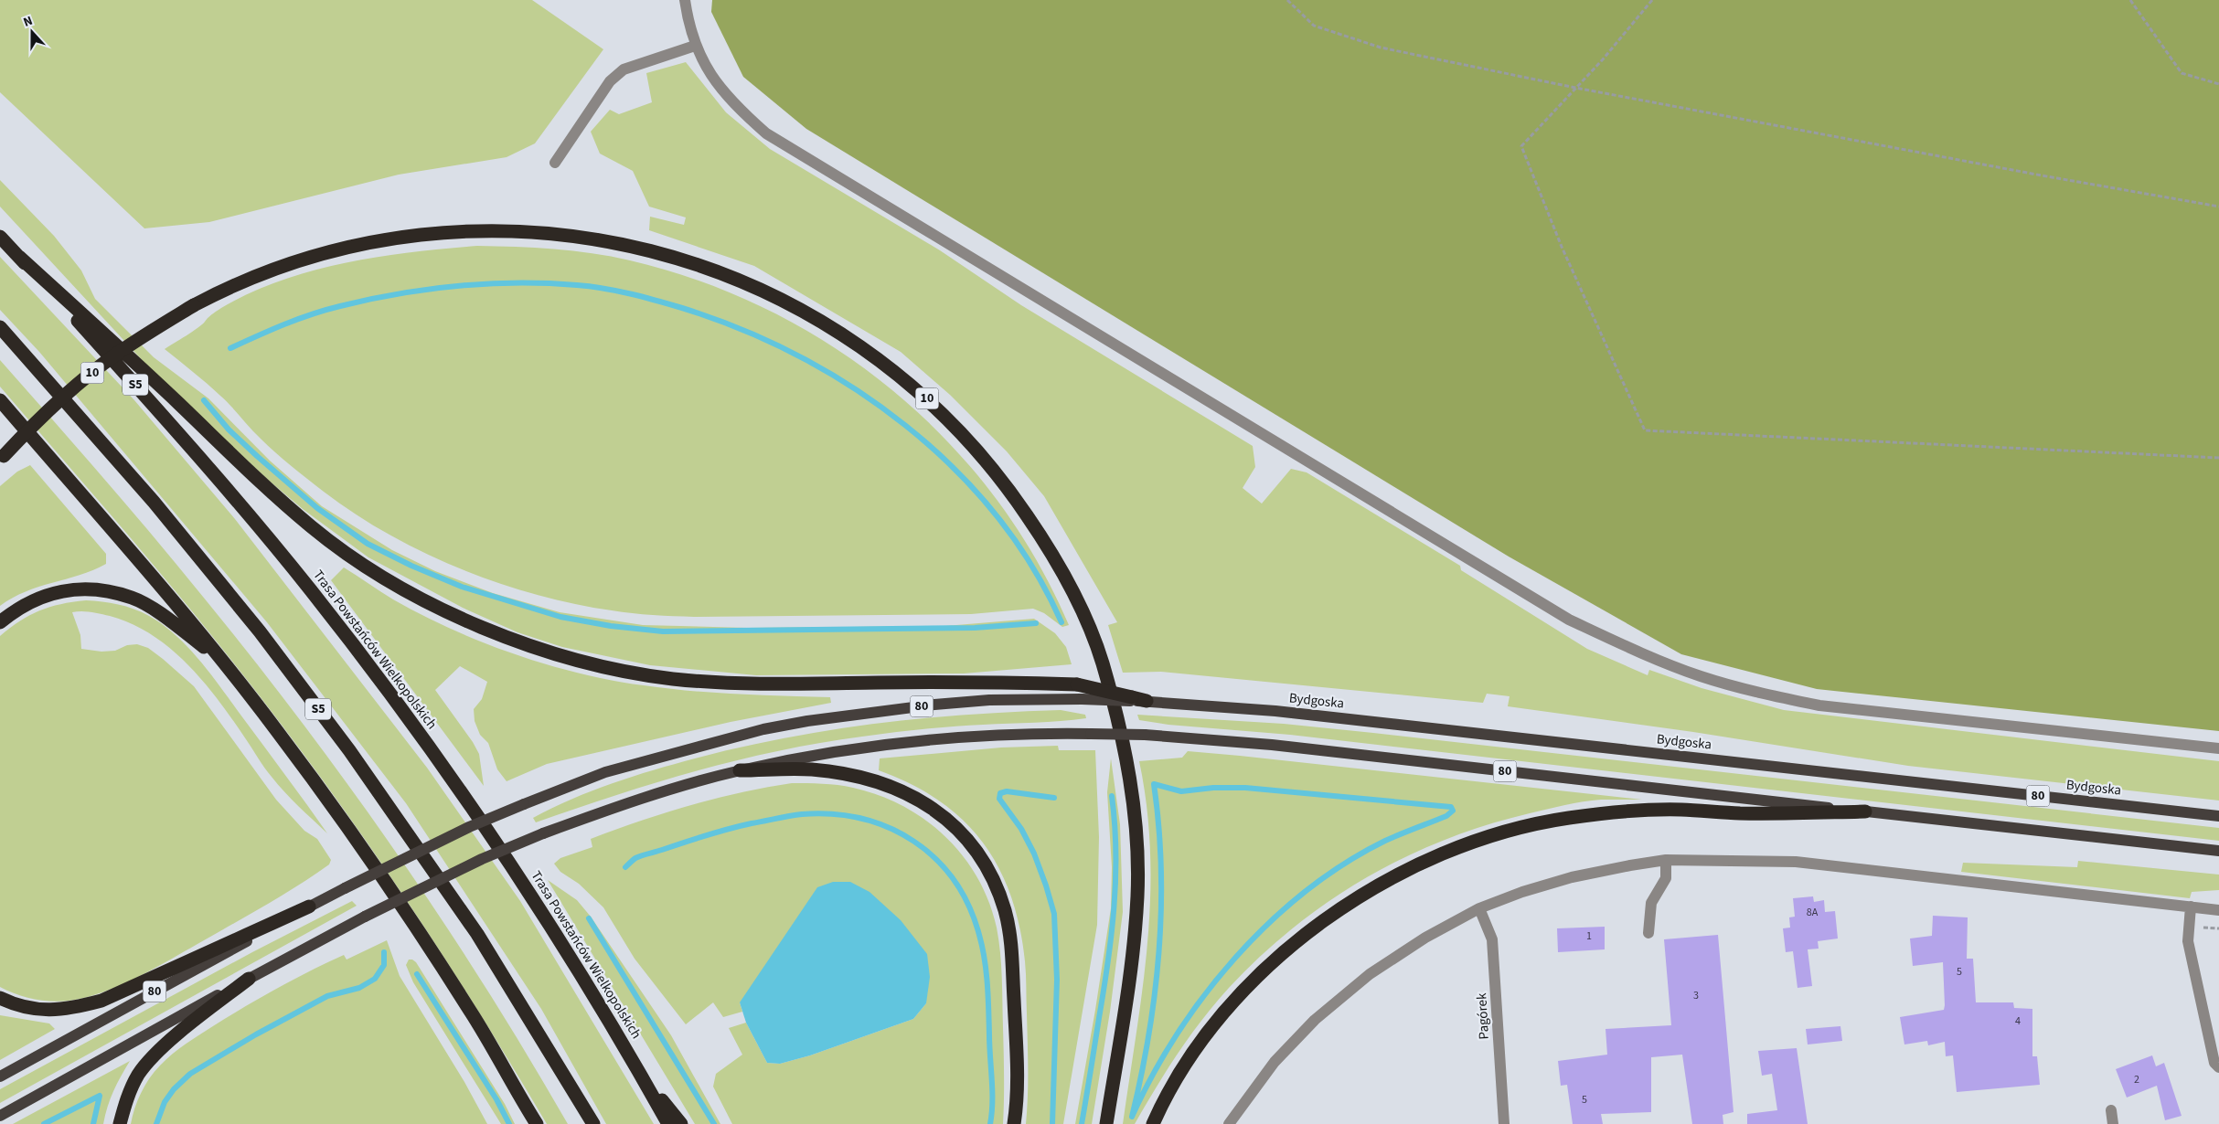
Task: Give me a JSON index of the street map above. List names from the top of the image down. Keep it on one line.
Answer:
{"streets":{"highway":["10","S5","Trasa Powstańców Wielkopolskich"],"main road":["Bydgoska","80"],"street":["Pagórek"]},"crossings":[["Bydgoska","80"]],"house_numbers":["8A","1","5","3","4","2","5"],"north":"top"}
